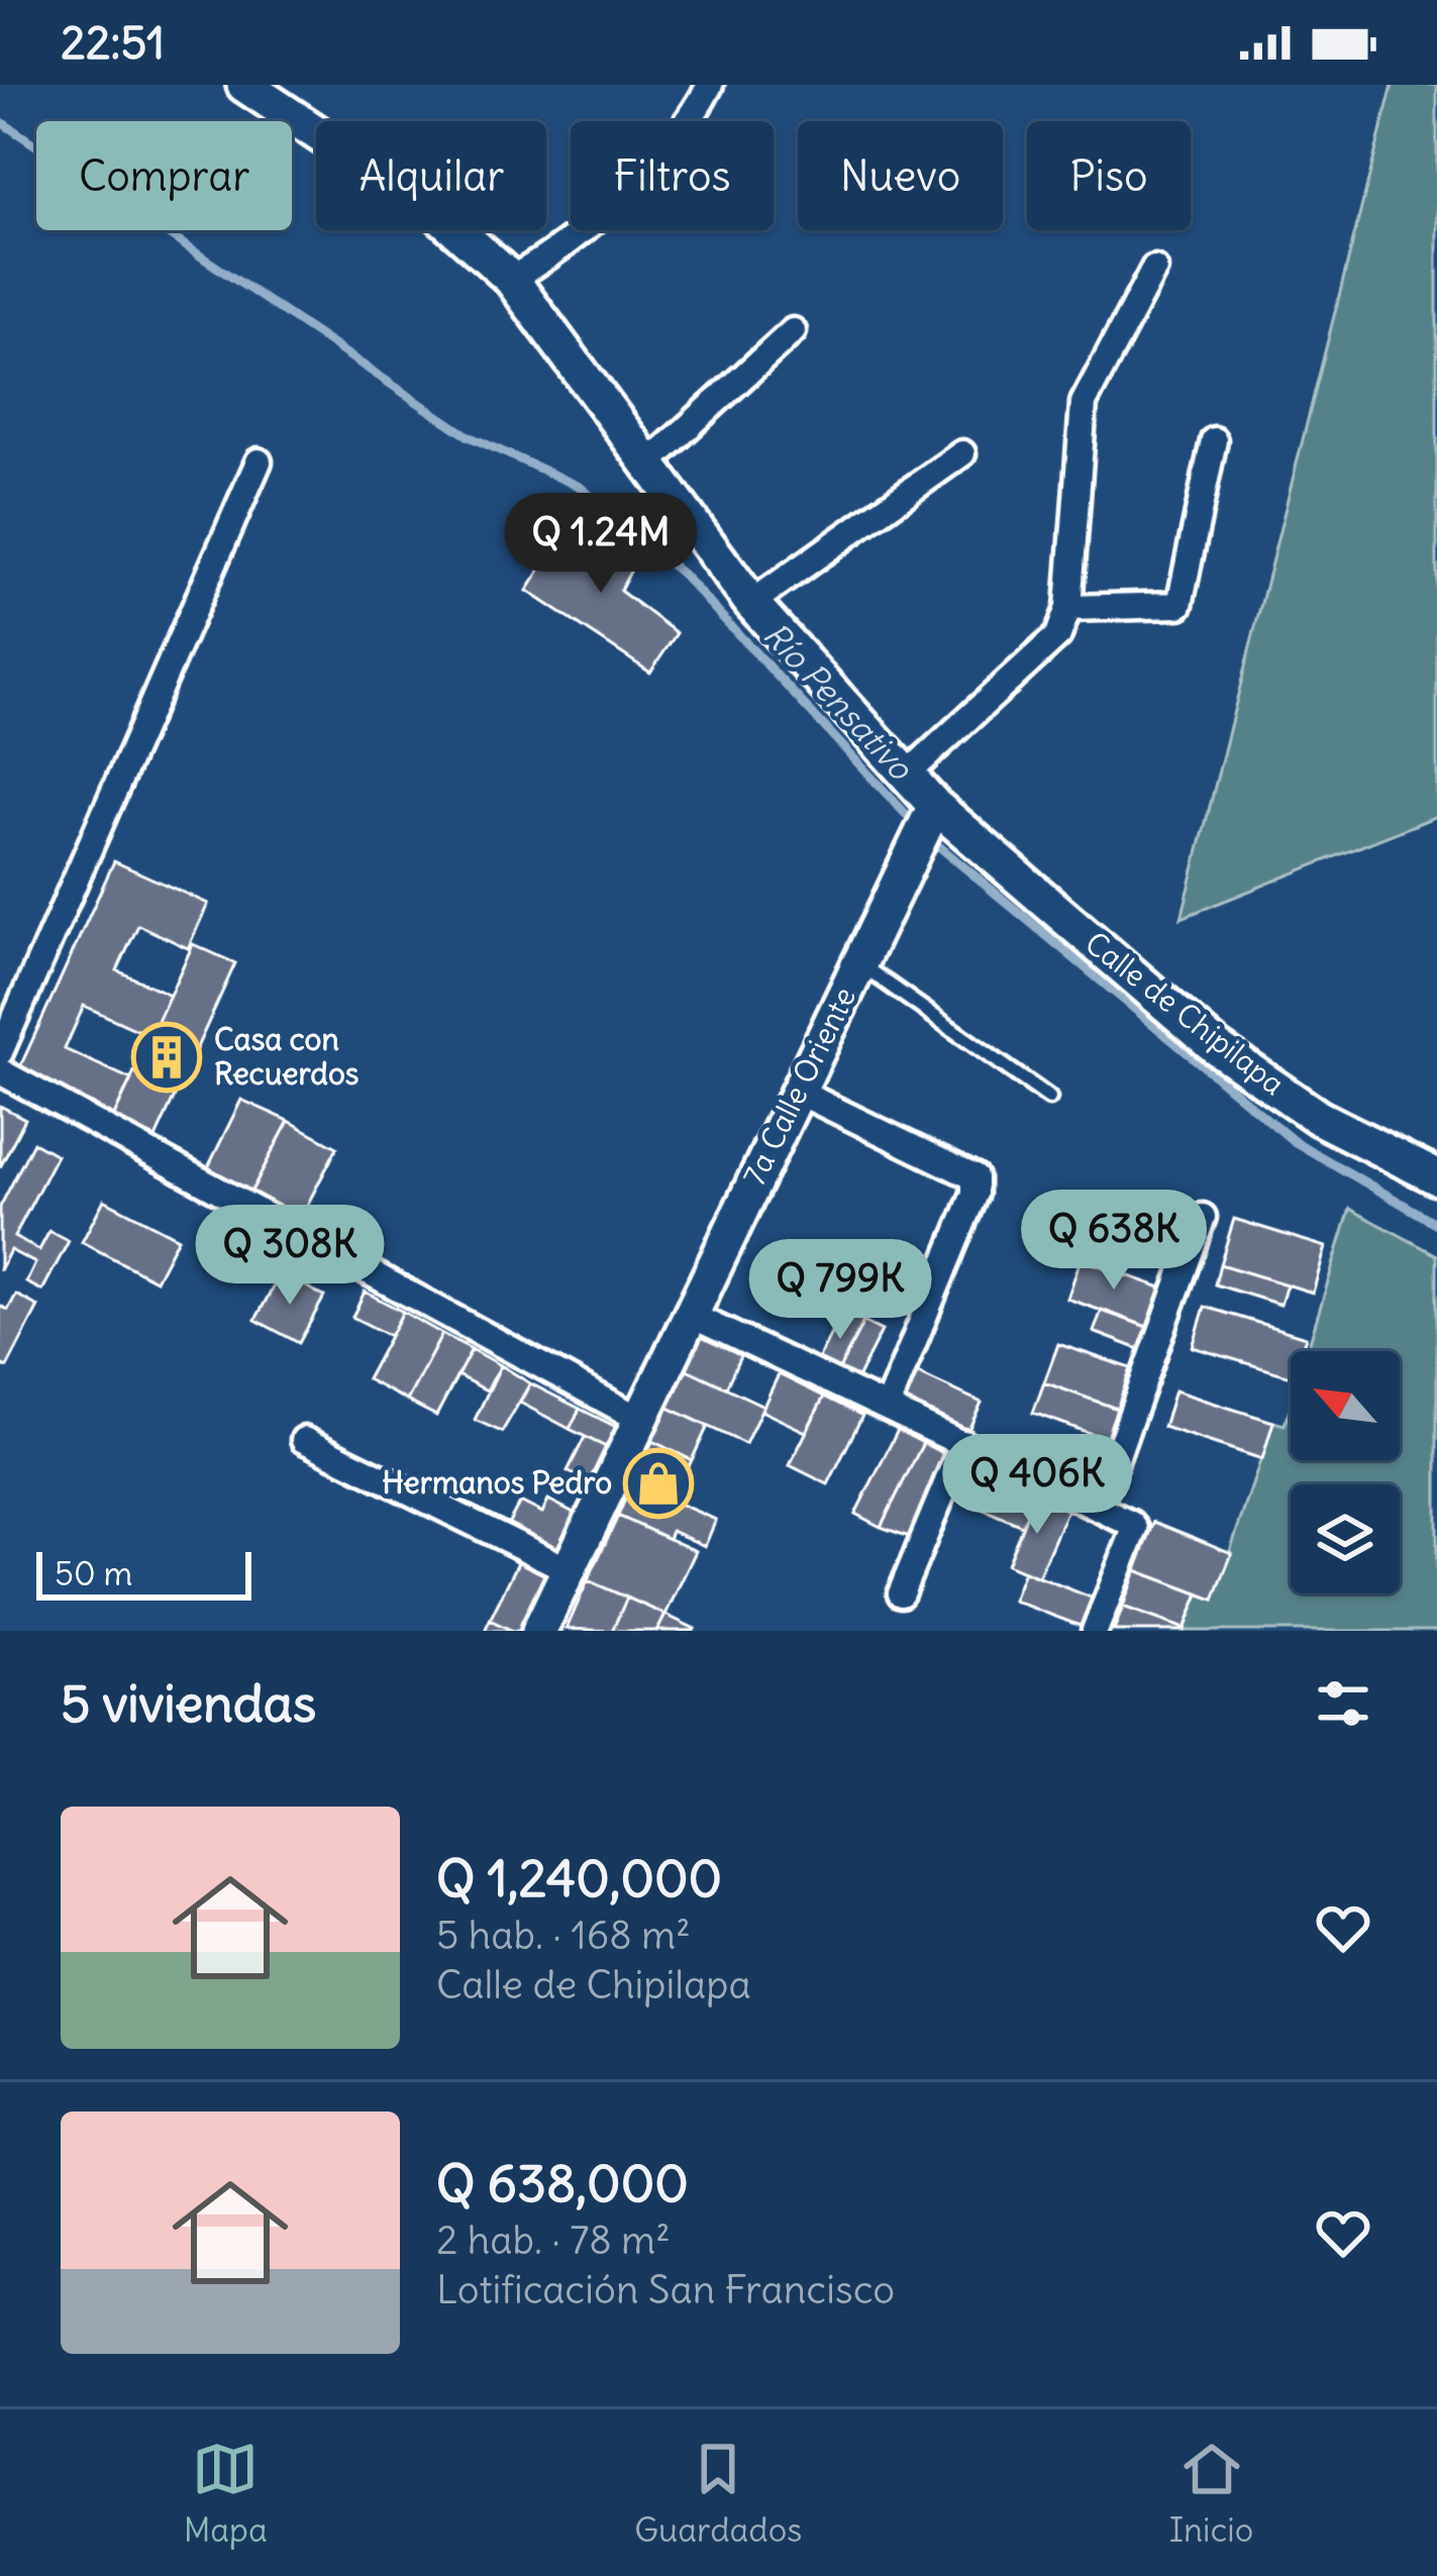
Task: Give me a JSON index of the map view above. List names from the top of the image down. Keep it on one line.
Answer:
{"streets":{"main road":["Calle de Chipilapa","7a Calle Oriente"]},"crossings":[["Calle de Chipilapa","7a Calle Oriente"]],"water":["Río Pensativo"],"places":{"building":["Casa con Recuerdos"],"shop":["Hermanos Pedro"]},"scale_bar":"50 m","north":"top left","page":{"status":"22:51","chip":["Comprar","Alquilar","Filtros","Nuevo","Piso"],"price":["Q 1.24M","Q 638K","Q 308K","Q 799K","Q 406K"],"scale":"50 m","heading":"5 viviendas","list":[{"name":"Q 1,240,000","note":"5 hab. · 168 m² · Calle de Chipilapa"},{"name":"Q 638,000","note":"2 hab. · 78 m² · Lotificación San Francisco"}],"tabs":["Mapa","Guardados","Inicio"]}}
